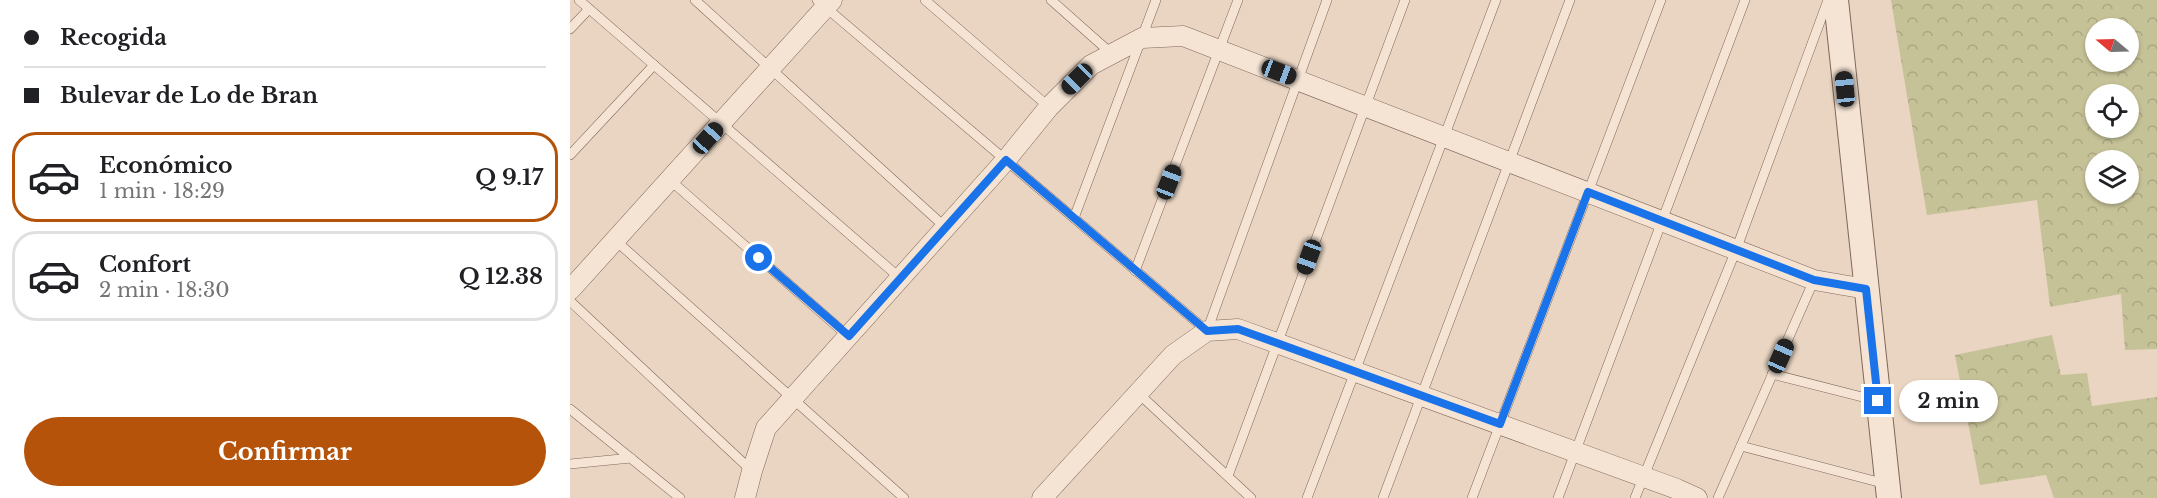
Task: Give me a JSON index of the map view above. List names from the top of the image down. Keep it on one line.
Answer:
{"north":"left","page":{"banner":["Recogida","Bulevar de Lo de Bran"],"list":[{"name":"Económico","note":"1 min · 18:29","value":"Q 9.17"},{"name":"Confort","note":"2 min · 18:30","value":"Q 12.38"}],"bubble":"2 min","buttons":"Confirmar"}}
